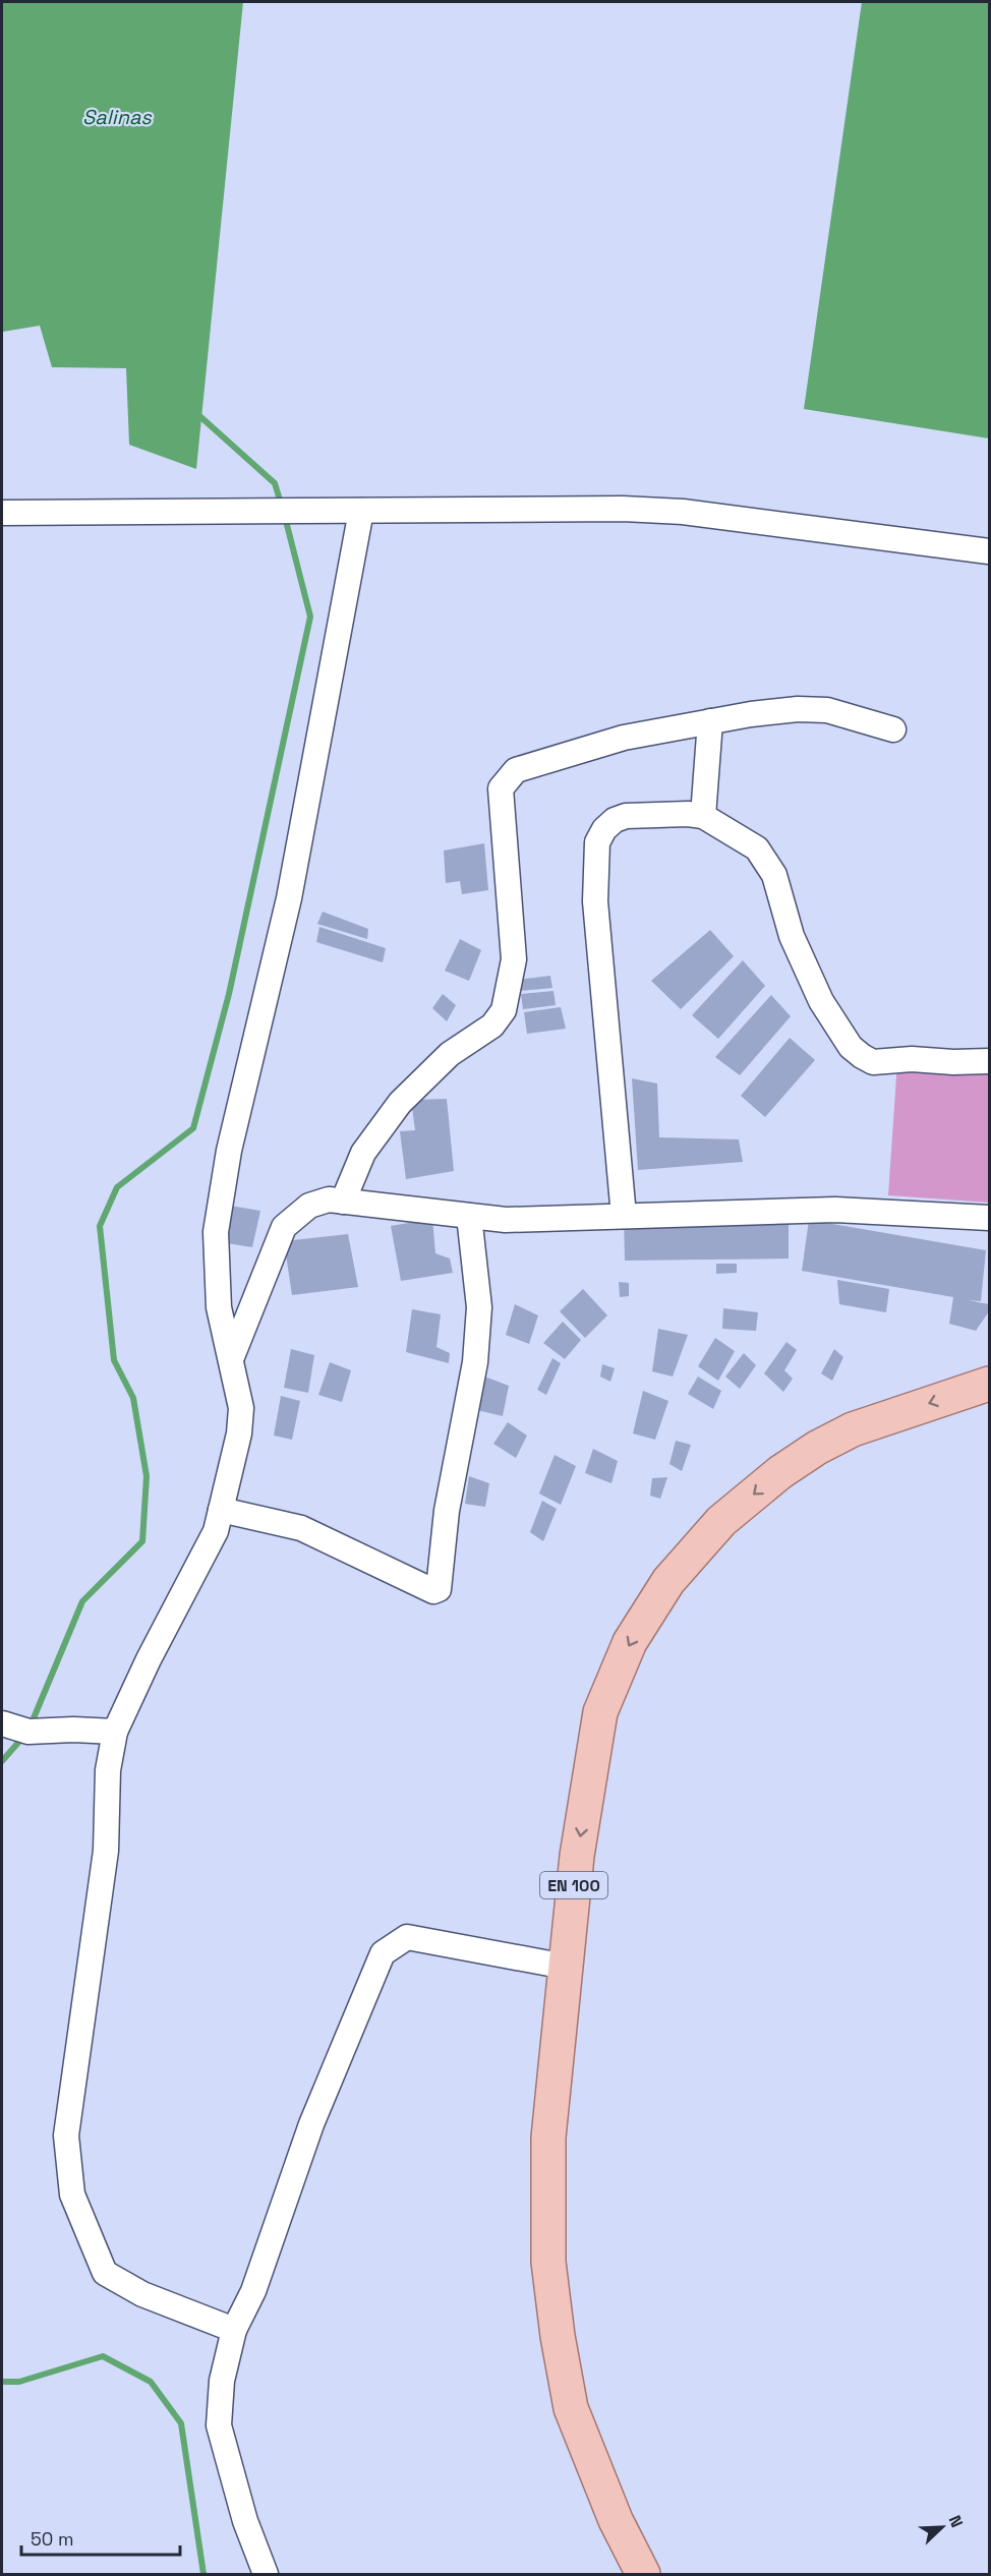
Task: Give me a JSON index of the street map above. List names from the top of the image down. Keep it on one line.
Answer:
{"streets":{"main road":["EN 100"]},"water":["Salinas"],"scale_bar":"50 m","north":"top right"}
